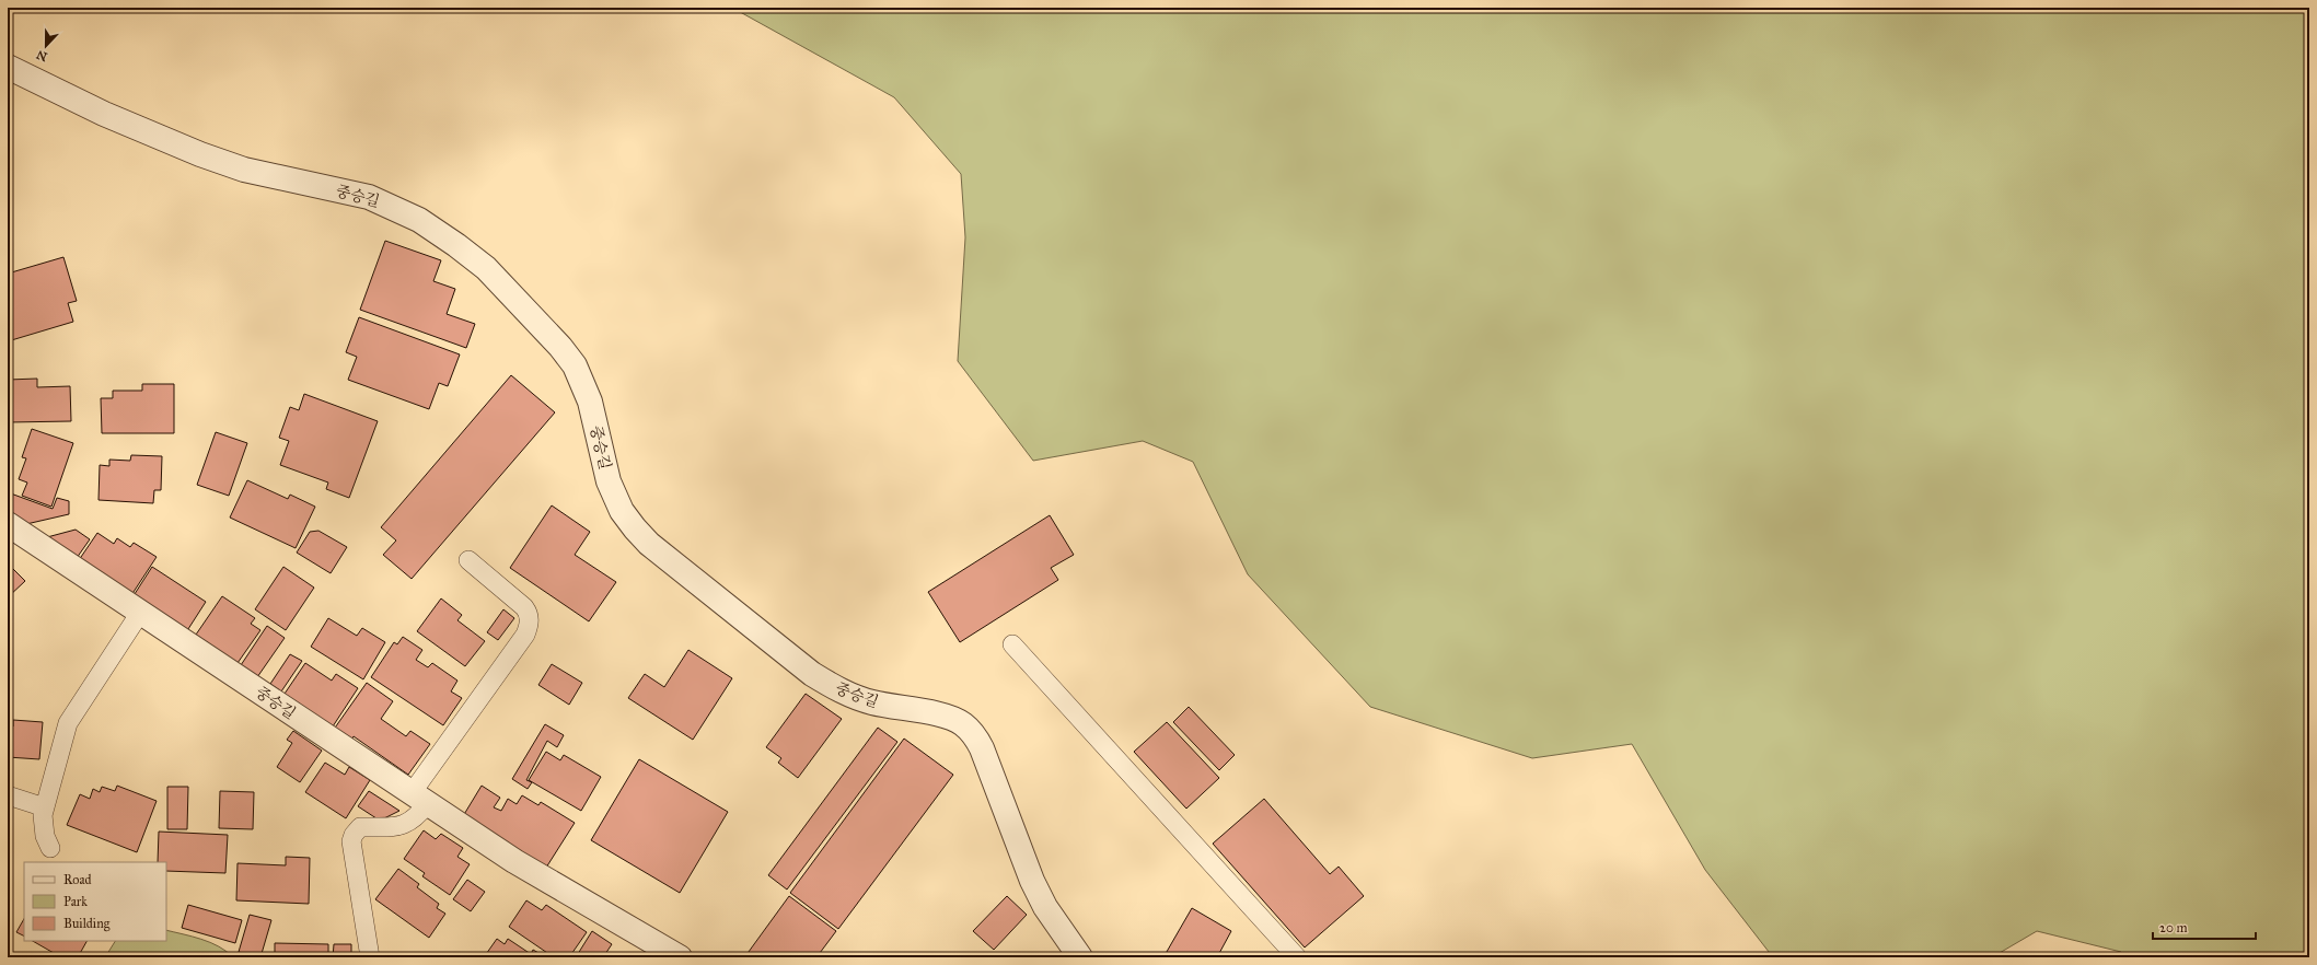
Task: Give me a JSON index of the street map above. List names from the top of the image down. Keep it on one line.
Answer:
{"streets":{"street":["중승길"]},"legend":["Road","Park","Building"],"scale_bar":"20 m","north":"bottom"}
